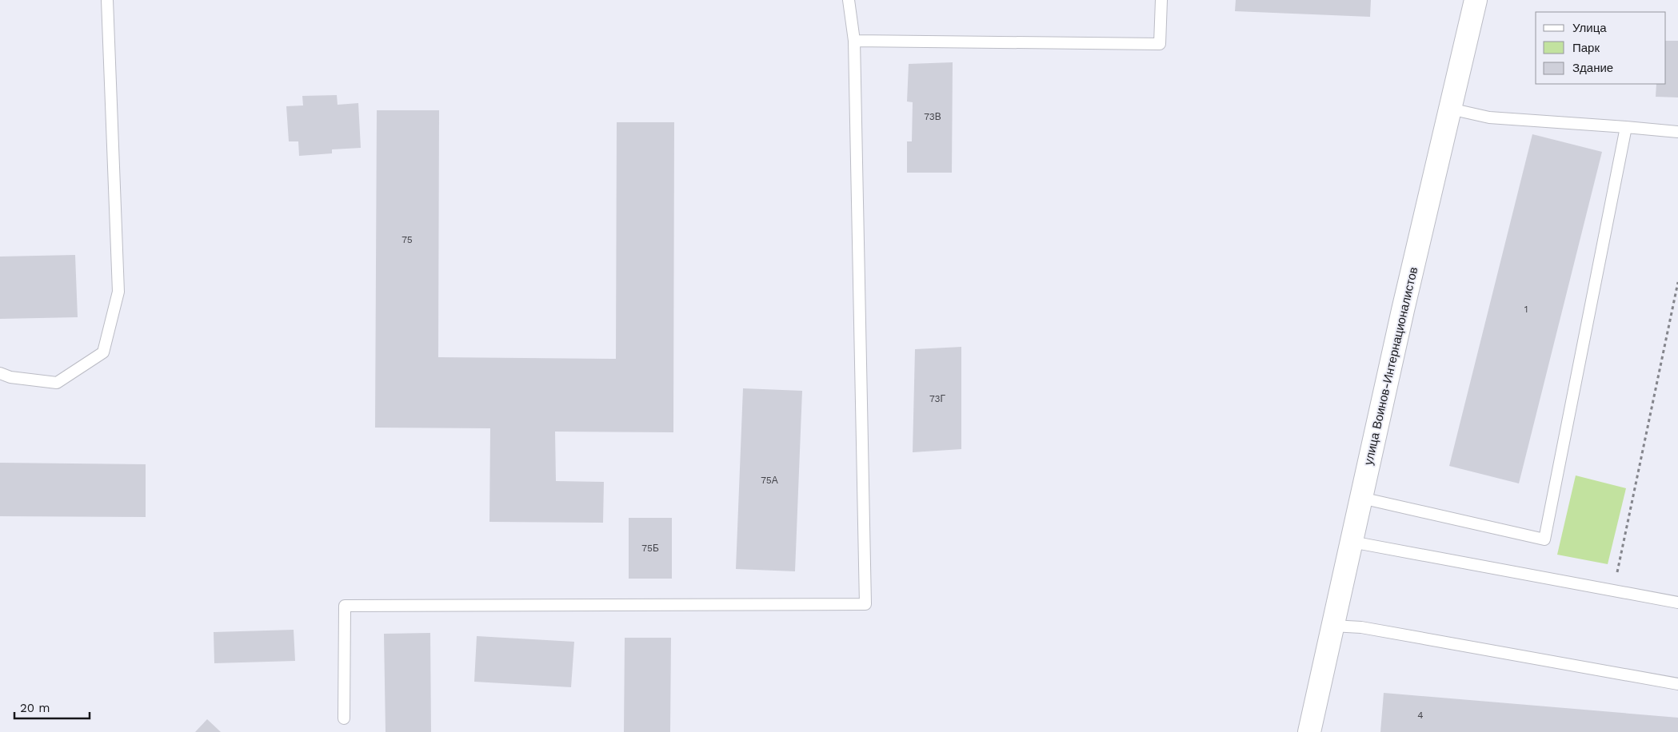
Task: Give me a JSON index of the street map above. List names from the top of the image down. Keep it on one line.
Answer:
{"streets":{"street":["улица Воинов-Интернационалистов"]},"house_numbers":["73В","75","1","73Г","75А","75Б","4"],"legend":["Улица","Парк","Здание"],"scale_bar":"20 m"}
